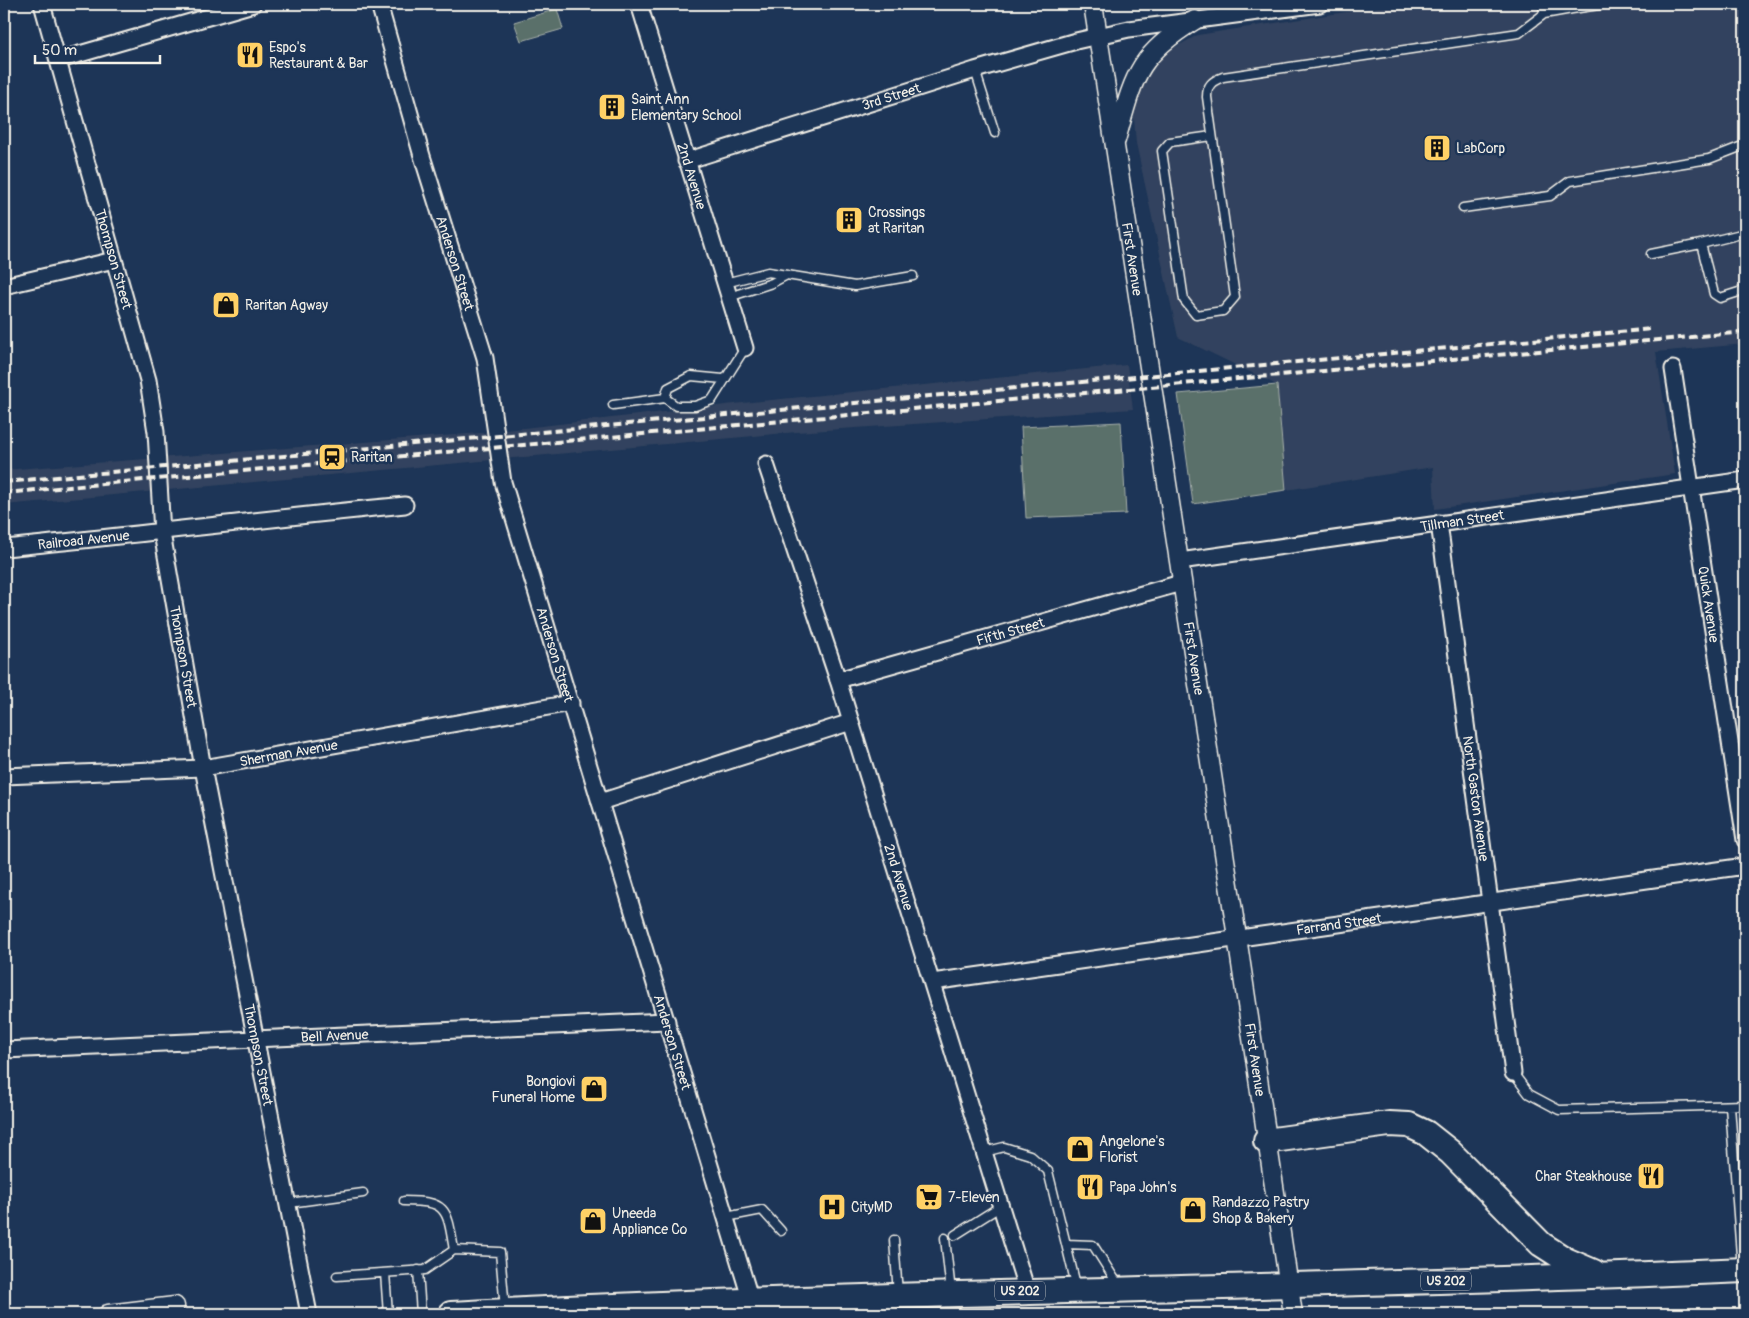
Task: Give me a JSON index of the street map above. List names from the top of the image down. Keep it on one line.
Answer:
{"streets":{"highway":["US 202"],"street":["3rd Street","2nd Avenue","Thompson Street","First Avenue","Anderson Street","Tillman Street","Railroad Avenue","Quick Avenue","Fifth Street","Sherman Avenue","North Gaston Avenue","Farrand Street","Bell Avenue"]},"crossings":[["3rd Street","2nd Avenue"],["3rd Street","First Avenue"],["2nd Avenue","Fifth Street"],["2nd Avenue","Farrand Street"],["2nd Avenue","US 202"],["Thompson Street","Railroad Avenue"],["Thompson Street","Sherman Avenue"],["Thompson Street","Bell Avenue"],["First Avenue","Tillman Street"],["First Avenue","Fifth Street"],["First Avenue","Farrand Street"],["First Avenue","US 202"],["Anderson Street","Sherman Avenue"],["Anderson Street","Bell Avenue"],["Anderson Street","US 202"],["Tillman Street","Quick Avenue"],["Tillman Street","North Gaston Avenue"],["North Gaston Avenue","Farrand Street"]],"places":{"restaurant":["Espo's Restaurant & Bar","Char Steakhouse","Papa John's"],"building":["Saint Ann Elementary School","LabCorp","Crossings at Raritan"],"shop":["Raritan Agway","Bongiovi Funeral Home","Angelone's Florist","Randazzo Pastry Shop & Bakery","Uneeda Appliance Co"],"station":["Raritan"],"supermarket":["7-Eleven"],"hospital":["CityMD"]},"scale_bar":"50 m"}
